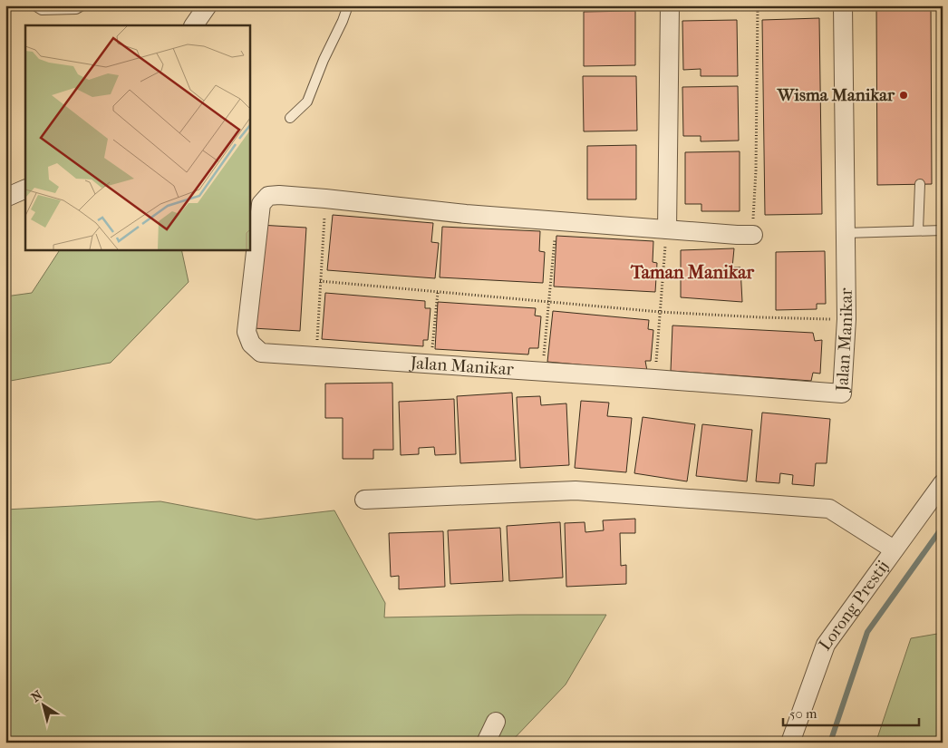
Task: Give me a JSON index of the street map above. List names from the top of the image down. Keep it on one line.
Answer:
{"streets":{"street":["Jalan Manikar","Lorong Prestij"]},"districts":["Taman Manikar"],"places":["Wisma Manikar"],"scale_bar":"50 m","north":"top left"}
